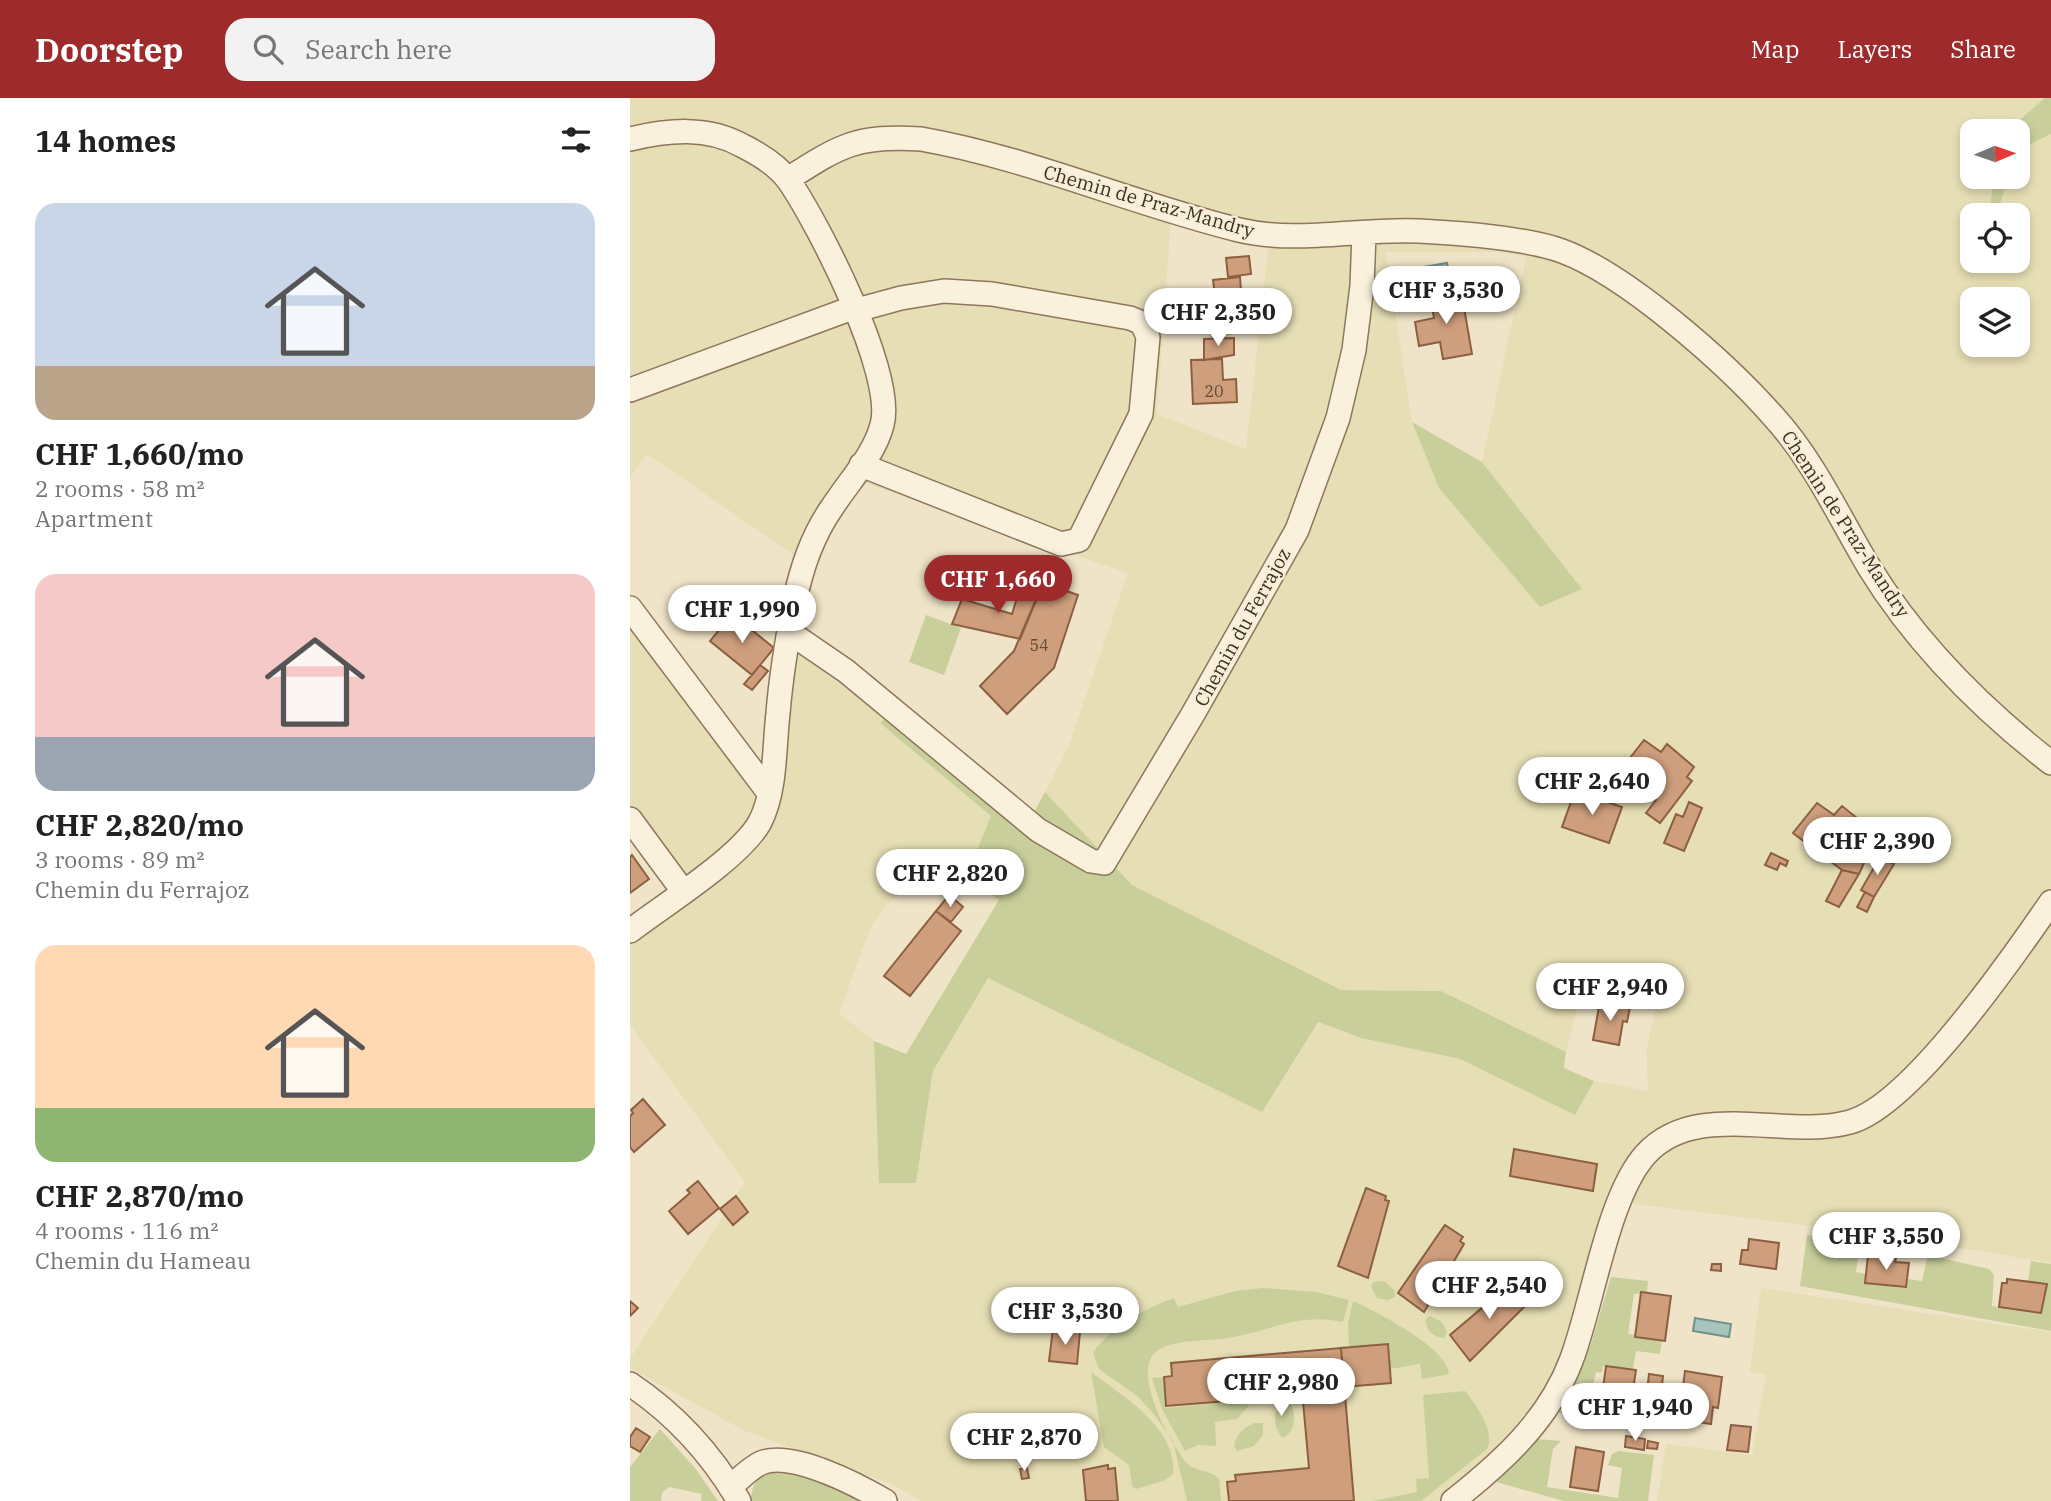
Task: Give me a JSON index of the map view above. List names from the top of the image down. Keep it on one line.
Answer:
{"streets":{"street":["Chemin de Praz-Mandry","Chemin du Ferrajoz"]},"crossings":[["Chemin de Praz-Mandry","Chemin du Ferrajoz"]],"house_numbers":["20","54"],"north":"right","page":{"header":"Doorstep","search":"Search here","nav":["Map","Layers","Share"],"heading":"14 homes","list":[{"name":"CHF 1,660/mo","note":"2 rooms · 58 m² · Apartment"},{"name":"CHF 2,820/mo","note":"3 rooms · 89 m² · Chemin du Ferrajoz"},{"name":"CHF 2,870/mo","note":"4 rooms · 116 m² · Chemin du Hameau"}],"price":["CHF 3,530","CHF 2,350","CHF 1,660","CHF 1,990","CHF 2,640","CHF 2,390","CHF 2,820","CHF 2,940","CHF 3,550","CHF 2,540","CHF 3,530","CHF 2,980","CHF 1,940","CHF 2,870"]}}
